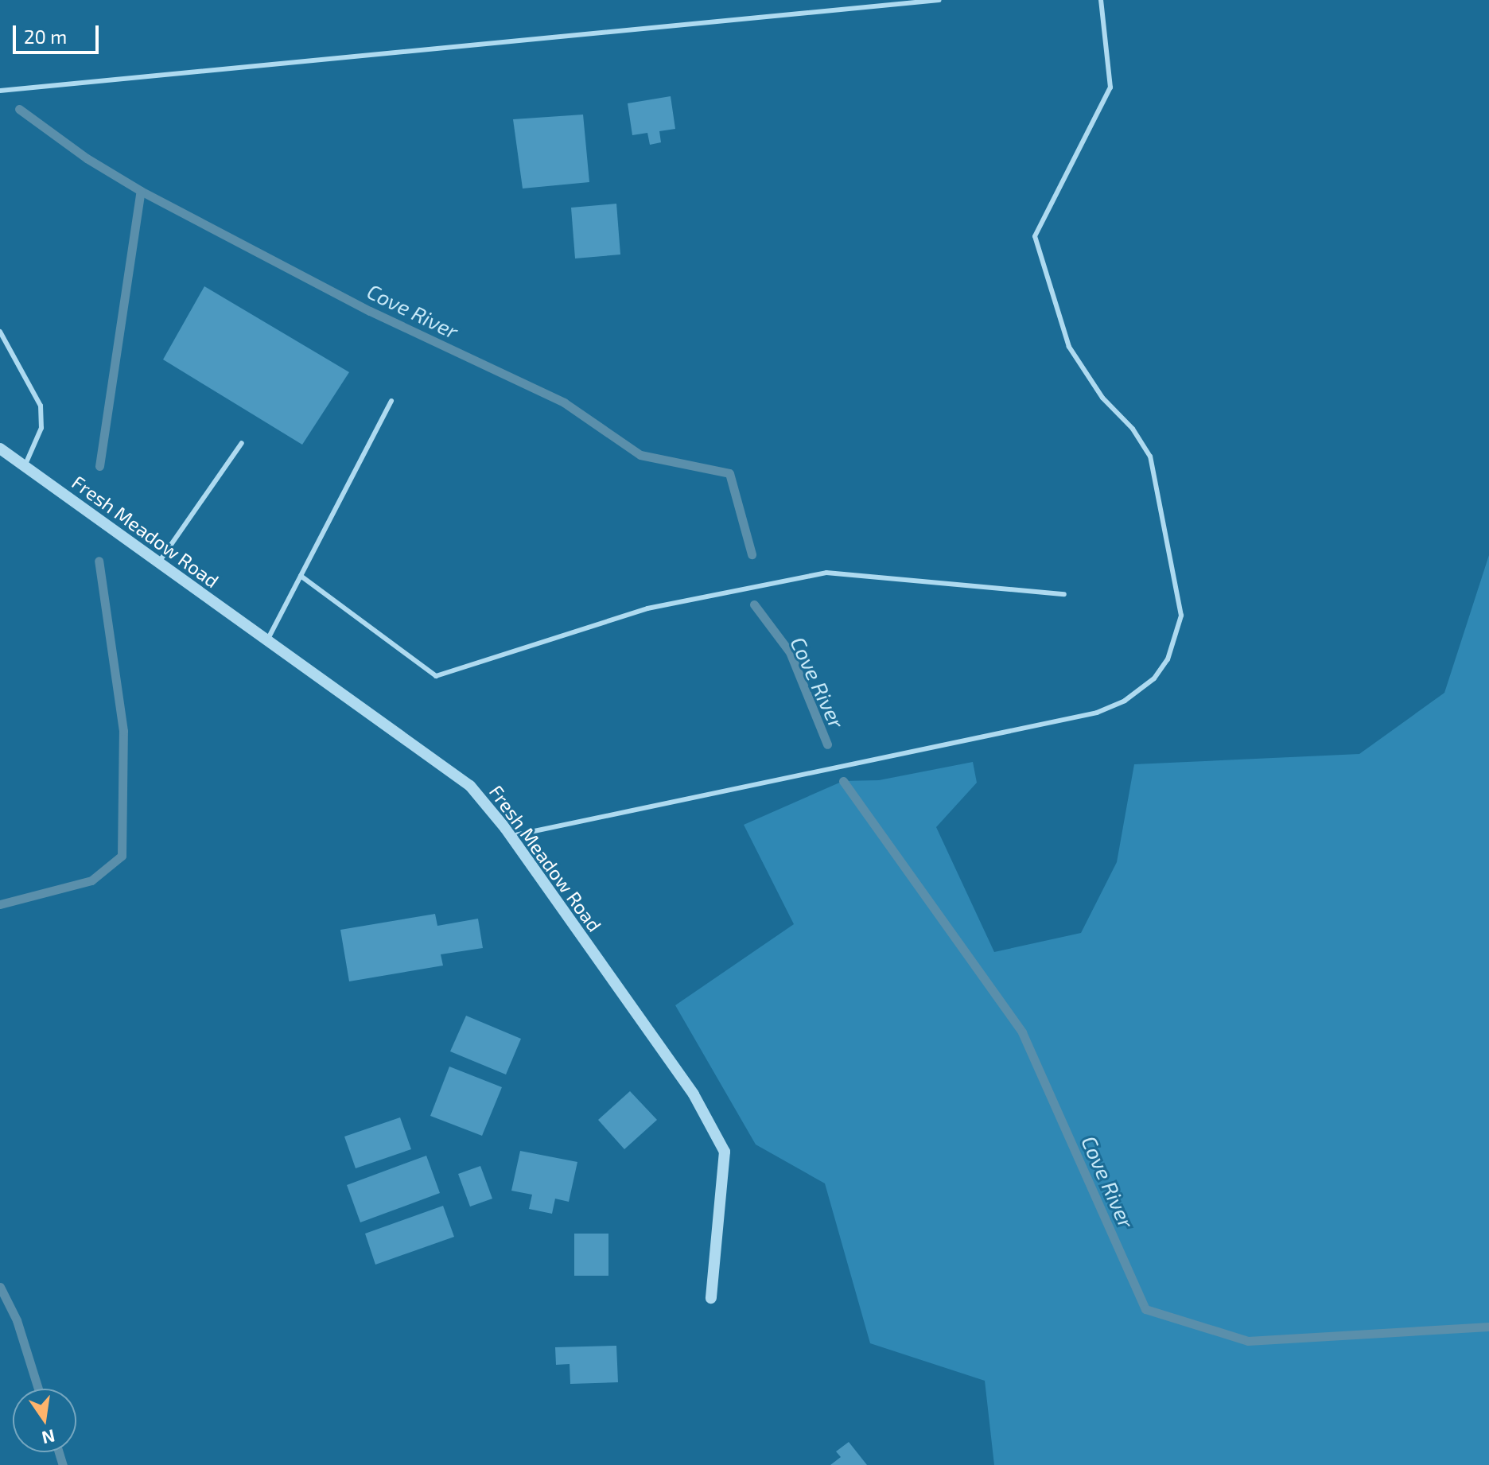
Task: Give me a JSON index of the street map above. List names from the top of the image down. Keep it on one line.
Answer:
{"streets":{"street":["Fresh Meadow Road"]},"water":["Cove River"],"scale_bar":"20 m","north":"bottom"}
